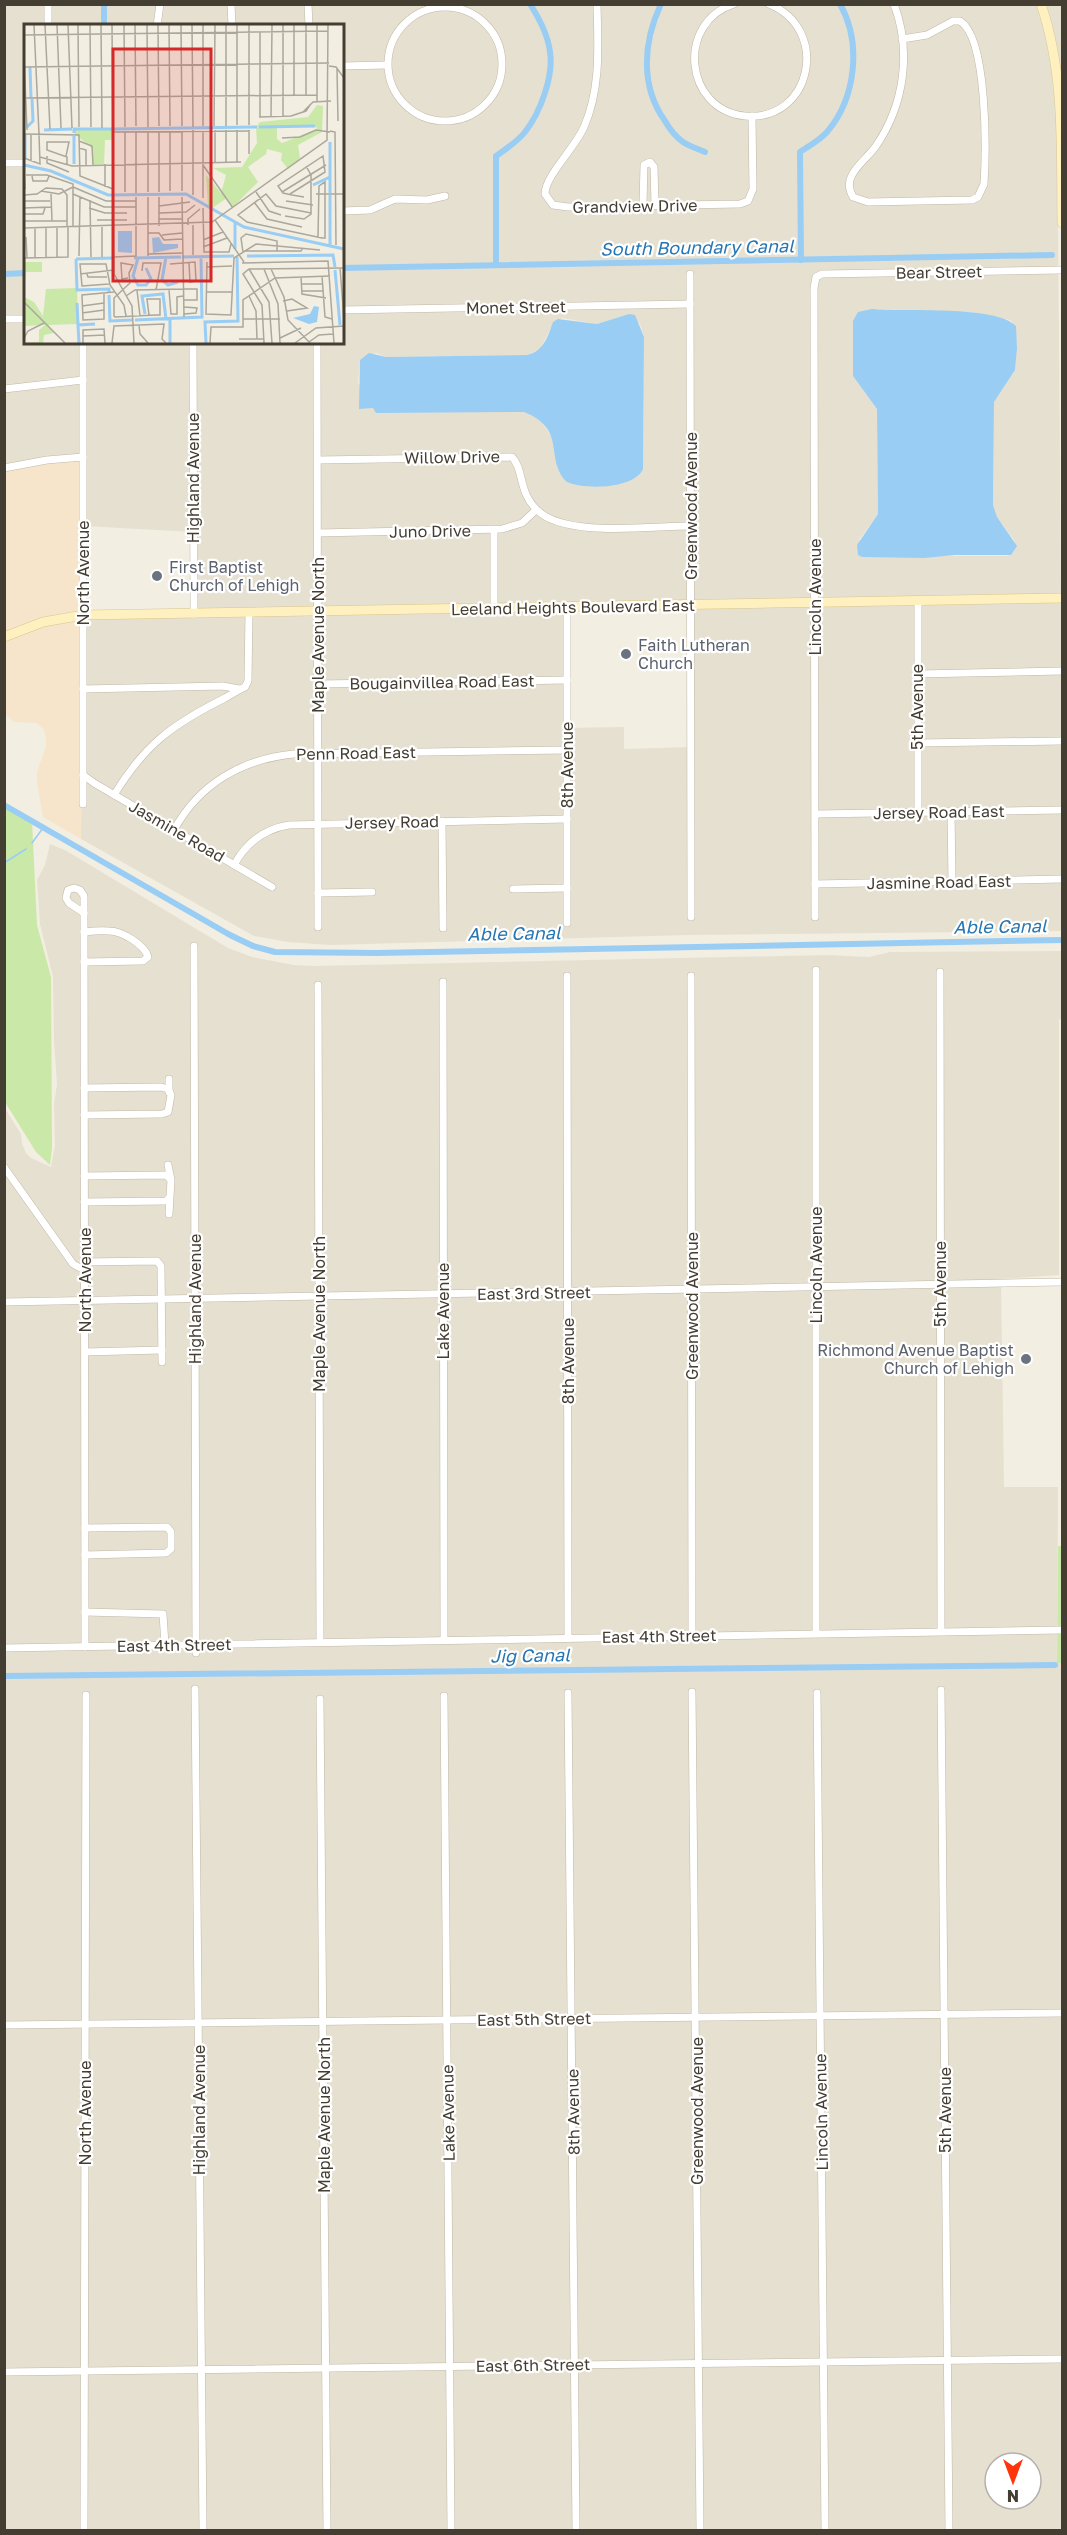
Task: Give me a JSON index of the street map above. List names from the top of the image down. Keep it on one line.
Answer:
{"streets":{"main road":["Leeland Heights Boulevard East"],"street":["Grandview Drive","Bear Street","Monet Street","Willow Drive","Highland Avenue","Greenwood Avenue","Juno Drive","North Avenue","Lincoln Avenue","Maple Avenue North","Bougainvillea Road East","5th Avenue","Penn Road East","8th Avenue","Jersey Road East","Jersey Road","Jasmine Road","Jasmine Road East","East 3rd Street","Lake Avenue","East 4th Street","East 5th Street","East 6th Street"]},"crossings":[["Bear Street","Lincoln Avenue"],["Monet Street","Greenwood Avenue"],["Willow Drive","Juno Drive"],["Willow Drive","Maple Avenue North"],["Highland Avenue","Leeland Heights Boulevard East"],["Highland Avenue","East 3rd Street"],["Highland Avenue","East 4th Street"],["Highland Avenue","East 5th Street"],["Highland Avenue","East 6th Street"],["Greenwood Avenue","Leeland Heights Boulevard East"],["Greenwood Avenue","East 3rd Street"],["Greenwood Avenue","East 4th Street"],["Greenwood Avenue","East 5th Street"],["Greenwood Avenue","East 6th Street"],["Juno Drive","Maple Avenue North"],["North Avenue","Leeland Heights Boulevard East"],["North Avenue","Jasmine Road"],["North Avenue","East 3rd Street"],["North Avenue","East 4th Street"],["North Avenue","East 5th Street"],["North Avenue","East 6th Street"],["Lincoln Avenue","Leeland Heights Boulevard East"],["Lincoln Avenue","Jersey Road East"],["Lincoln Avenue","Jasmine Road East"],["Lincoln Avenue","East 3rd Street"],["Lincoln Avenue","East 4th Street"],["Lincoln Avenue","East 5th Street"],["Lincoln Avenue","East 6th Street"],["Leeland Heights Boulevard East","Maple Avenue North"],["Leeland Heights Boulevard East","5th Avenue"],["Leeland Heights Boulevard East","8th Avenue"],["Maple Avenue North","Bougainvillea Road East"],["Maple Avenue North","Penn Road East"],["Maple Avenue North","Jersey Road"],["Maple Avenue North","East 3rd Street"],["Maple Avenue North","East 4th Street"],["Maple Avenue North","East 5th Street"],["Maple Avenue North","East 6th Street"],["Bougainvillea Road East","8th Avenue"],["5th Avenue","Jersey Road East"],["5th Avenue","East 3rd Street"],["5th Avenue","East 4th Street"],["5th Avenue","East 5th Street"],["5th Avenue","East 6th Street"],["Penn Road East","8th Avenue"],["Penn Road East","Jasmine Road"],["8th Avenue","Jersey Road"],["8th Avenue","East 3rd Street"],["8th Avenue","East 4th Street"],["8th Avenue","East 5th Street"],["8th Avenue","East 6th Street"],["Jersey Road","Jasmine Road"],["East 3rd Street","Lake Avenue"],["Lake Avenue","East 4th Street"],["Lake Avenue","East 5th Street"],["Lake Avenue","East 6th Street"]],"water":["South Boundary Canal","Able Canal","Jig Canal"],"places":["First Baptist Church of Lehigh","Faith Lutheran Church","Richmond Avenue Baptist Church of Lehigh"],"north":"bottom"}
